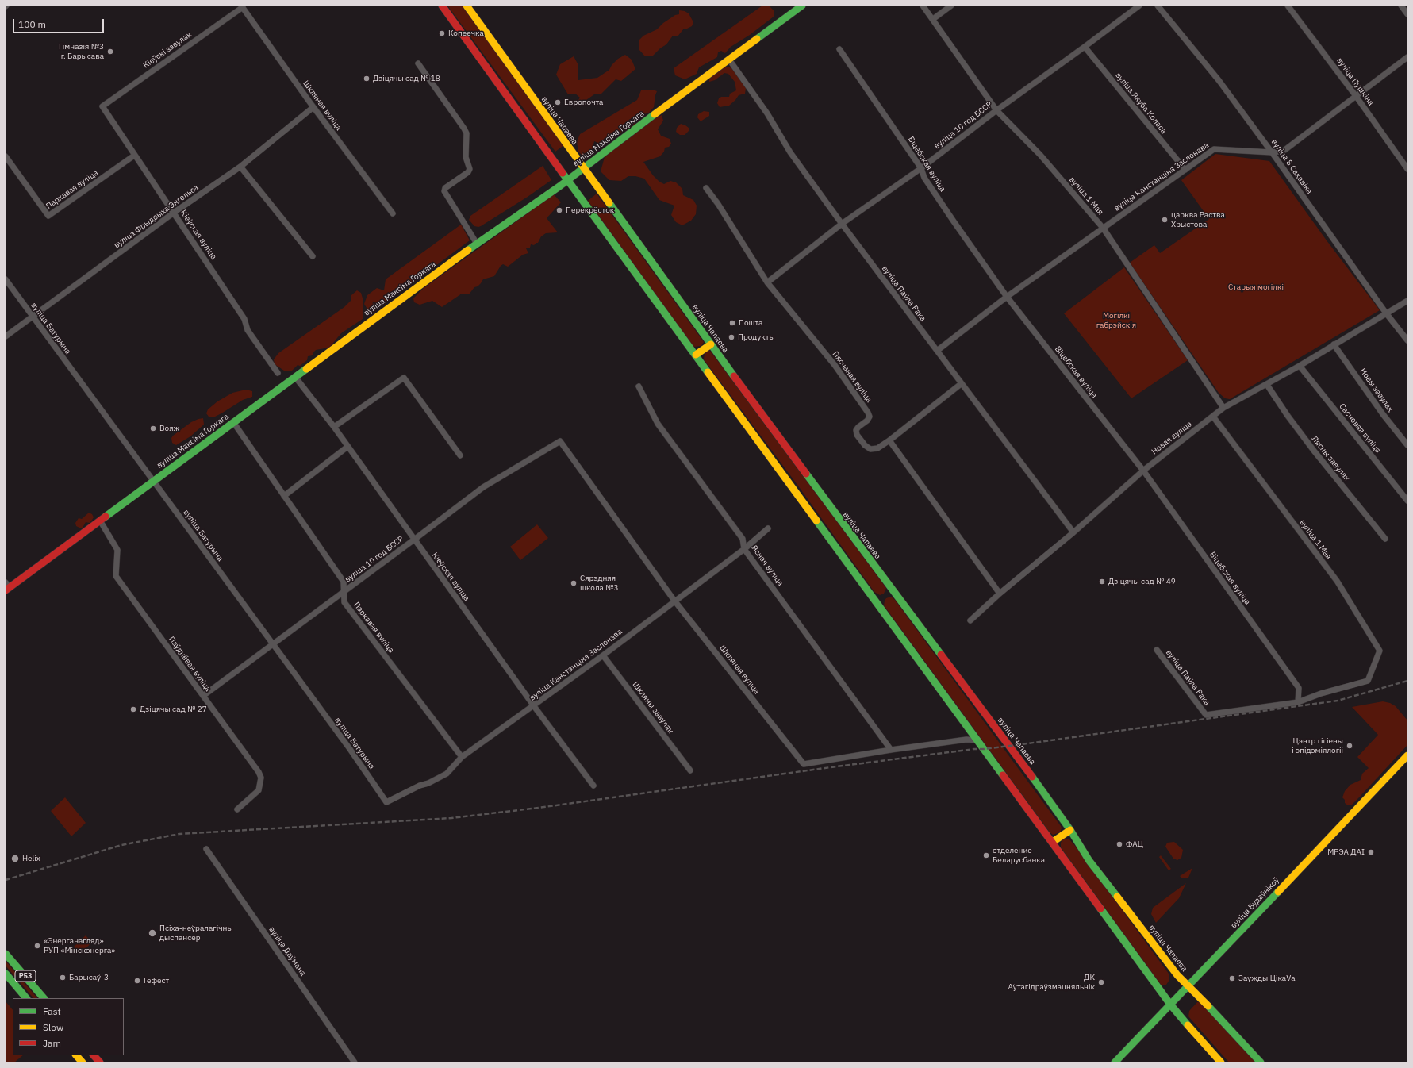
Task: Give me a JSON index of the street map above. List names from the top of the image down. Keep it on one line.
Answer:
{"streets":{"main road":["вуліца Чапаева","вуліца Максіма Горкага","вуліца Будаўнікоў","Р53"],"street":["Кіеўскі завулак","вуліца Пушкіна","вуліца Якуба Коласа","Шкляная вуліца","вуліца 10 год БССР","Віцебская вуліца","вуліца 8 Сакавіка","вуліца Канстанціна Заслонава","Паркавая вуліца","вуліца 1 Мая","вуліца Фрыдрыха Энгельса","Кіеўская вуліца","вуліца Паўла Рака","вуліца Батурына","Пясчаная вуліца","Новы завулак","Сасновая вуліца","Новая вуліца","Лясны завулак","Ясная вуліца","Паўднёвая вуліца","Шкляны завулак","вуліца Даўмана"]},"crossings":[["Кіеўскі завулак","Шкляная вуліца"],["Кіеўскі завулак","Кіеўская вуліца"],["вуліца Пушкіна","вуліца Канстанціна Заслонава"],["вуліца Якуба Коласа","вуліца 10 год БССР"],["вуліца Якуба Коласа","вуліца Канстанціна Заслонава"],["Шкляная вуліца","вуліца 10 год БССР"],["Шкляная вуліца","вуліца Канстанціна Заслонава"],["Шкляная вуліца","вуліца Фрыдрыха Энгельса"],["Шкляная вуліца","Ясная вуліца"],["вуліца Чапаева","вуліца Максіма Горкага"],["вуліца Чапаева","вуліца Будаўнікоў"],["вуліца 10 год БССР","Віцебская вуліца"],["вуліца 10 год БССР","Паркавая вуліца"],["вуліца 10 год БССР","вуліца 1 Мая"],["вуліца 10 год БССР","Кіеўская вуліца"],["вуліца 10 год БССР","вуліца Паўла Рака"],["вуліца 10 год БССР","вуліца Батурына"],["вуліца 10 год БССР","Пясчаная вуліца"],["вуліца 10 год БССР","Паўднёвая вуліца"],["вуліца Максіма Горкага","Паркавая вуліца"],["вуліца Максіма Горкага","Кіеўская вуліца"],["вуліца Максіма Горкага","вуліца Паўла Рака"],["вуліца Максіма Горкага","вуліца Батурына"],["вуліца Максіма Горкага","Паўднёвая вуліца"],["Віцебская вуліца","вуліца Канстанціна Заслонава"],["Віцебская вуліца","вуліца 1 Мая"],["Віцебская вуліца","вуліца Паўла Рака"],["Віцебская вуліца","Новая вуліца"],["вуліца 8 Сакавіка","вуліца Канстанціна Заслонава"],["вуліца 8 Сакавіка","Новая вуліца"],["вуліца Канстанціна Заслонава","Паркавая вуліца"],["вуліца Канстанціна Заслонава","вуліца 1 Мая"],["вуліца Канстанціна Заслонава","Кіеўская вуліца"],["вуліца Канстанціна Заслонава","вуліца Паўла Рака"],["вуліца Канстанціна Заслонава","вуліца Батурына"],["вуліца Канстанціна Заслонава","Ясная вуліца"],["вуліца Канстанціна Заслонава","Шкляны завулак"],["Паркавая вуліца","Кіеўская вуліца"],["вуліца 1 Мая","вуліца Паўла Рака"],["вуліца 1 Мая","Новая вуліца"],["вуліца Фрыдрыха Энгельса","Кіеўская вуліца"],["вуліца Фрыдрыха Энгельса","вуліца Батурына"],["вуліца Паўла Рака","Новая вуліца"],["Новы завулак","Новая вуліца"],["Сасновая вуліца","Новая вуліца"],["Новая вуліца","Лясны завулак"]],"parks":["Старыя могілкі","Могілкі габрэйскія"],"places":["Копеечка","Гімназія №3 г. Барысава","Дзіцячы сад № 18","Европочта","Перекрёсток","царква Раства Хрыстова","Пошта","Продукты","Вояж","Дзіцячы сад № 49","Сярэдняя школа №3","Дзіцячы сад № 27","Цэнтр гігіены і эпідэміялогіі","ФАЦ","МРЭА ДАІ","отделение Беларусбанка","Helix","Псіха-неўралагічны дыспансер","«Энерганагляд» РУП «Мінскэнерга»","Барысаў-3","Заужды ЦікаVа","Гефест","ДК Аўтагідраўзмацняльнік"],"legend":["Fast","Slow","Jam"],"scale_bar":"100 m"}
